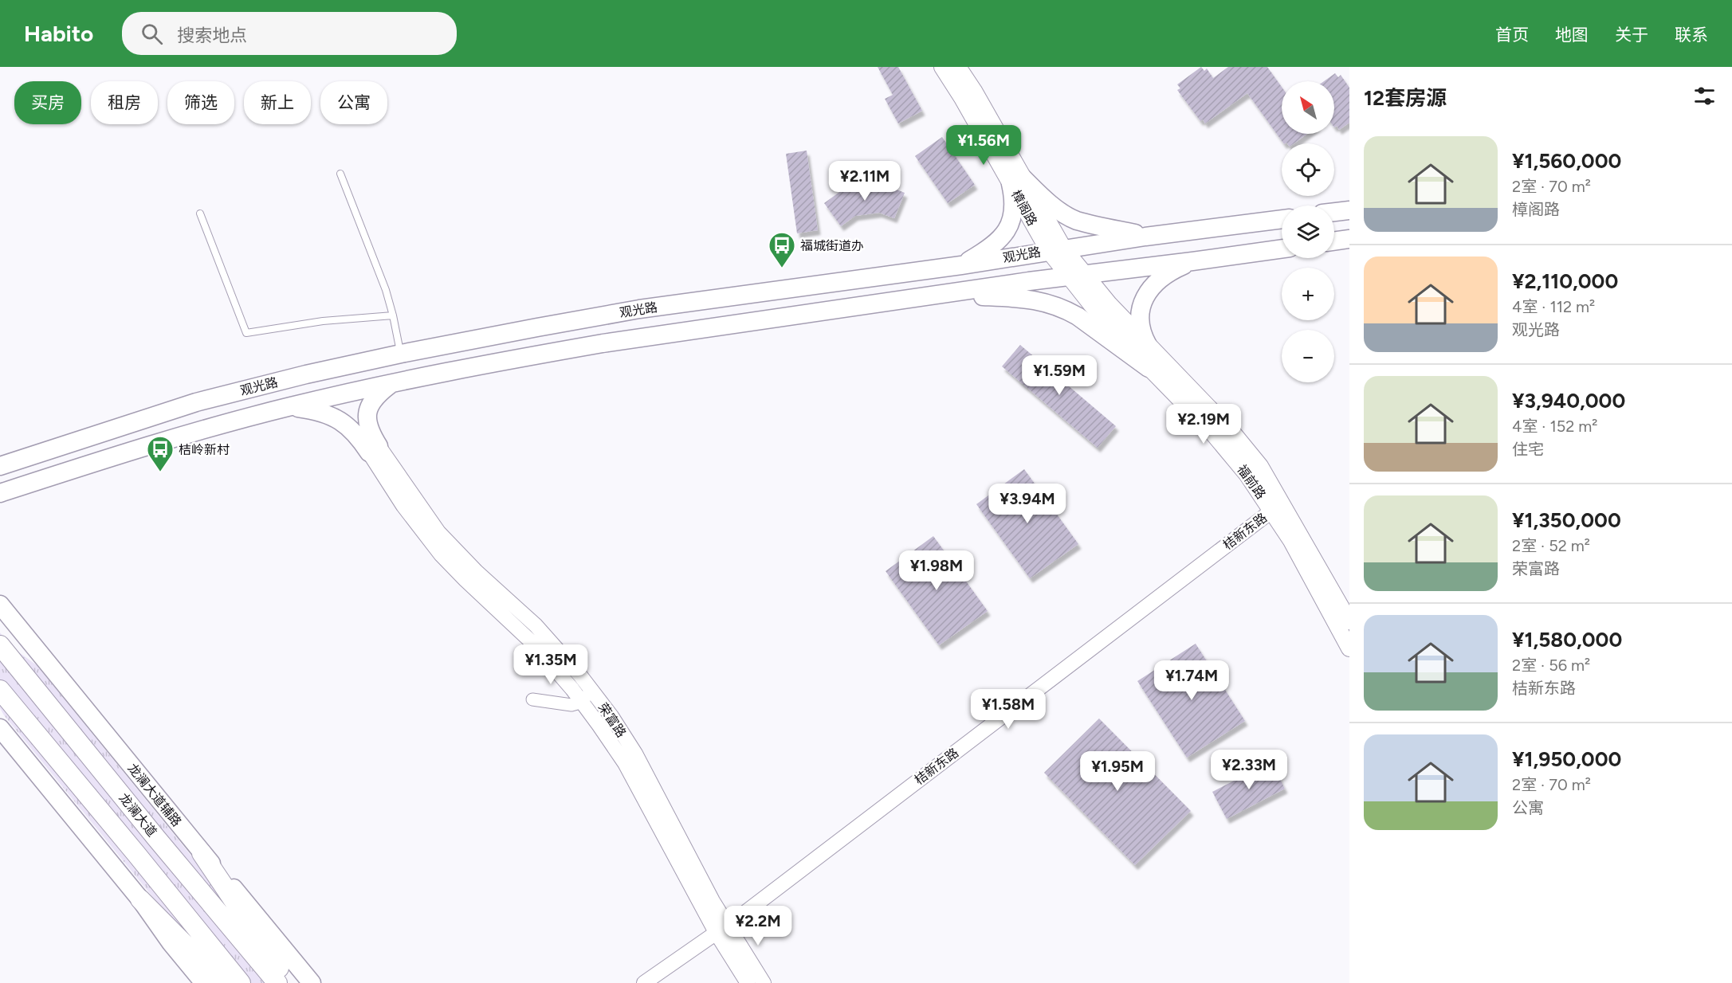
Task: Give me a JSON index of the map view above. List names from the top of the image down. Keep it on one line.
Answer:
{"streets":{"highway":["龙澜大道"],"main road":["樟阁路","观光路","福前路","龙澜大道辅路"],"street":["桔新东路","荣富路"]},"crossings":[["樟阁路","观光路"],["樟阁路","福前路"],["观光路","福前路"],["福前路","桔新东路"],["桔新东路","荣富路"]],"places":{"bus stop":["福城街道办","桔岭新村"]},"north":"top left","page":{"header":"Habito","search":"搜索地点","nav":["首页","地图","关于","联系"],"heading":"12套房源","map_buttons":["+","−"],"chip":["买房","租房","筛选","新上","公寓"],"list":[{"name":"¥1,560,000","note":"2室 · 70 m² · 樟阁路"},{"name":"¥2,110,000","note":"4室 · 112 m² · 观光路"},{"name":"¥3,940,000","note":"4室 · 152 m² · 住宅"},{"name":"¥1,350,000","note":"2室 · 52 m² · 荣富路"},{"name":"¥1,580,000","note":"2室 · 56 m² · 桔新东路"},{"name":"¥1,950,000","note":"2室 · 70 m² · 公寓"}],"price":["¥1.56M","¥2.11M","¥1.59M","¥2.19M","¥3.94M","¥1.98M","¥1.35M","¥1.74M","¥1.58M","¥2.33M","¥1.95M","¥2.2M"]}}
